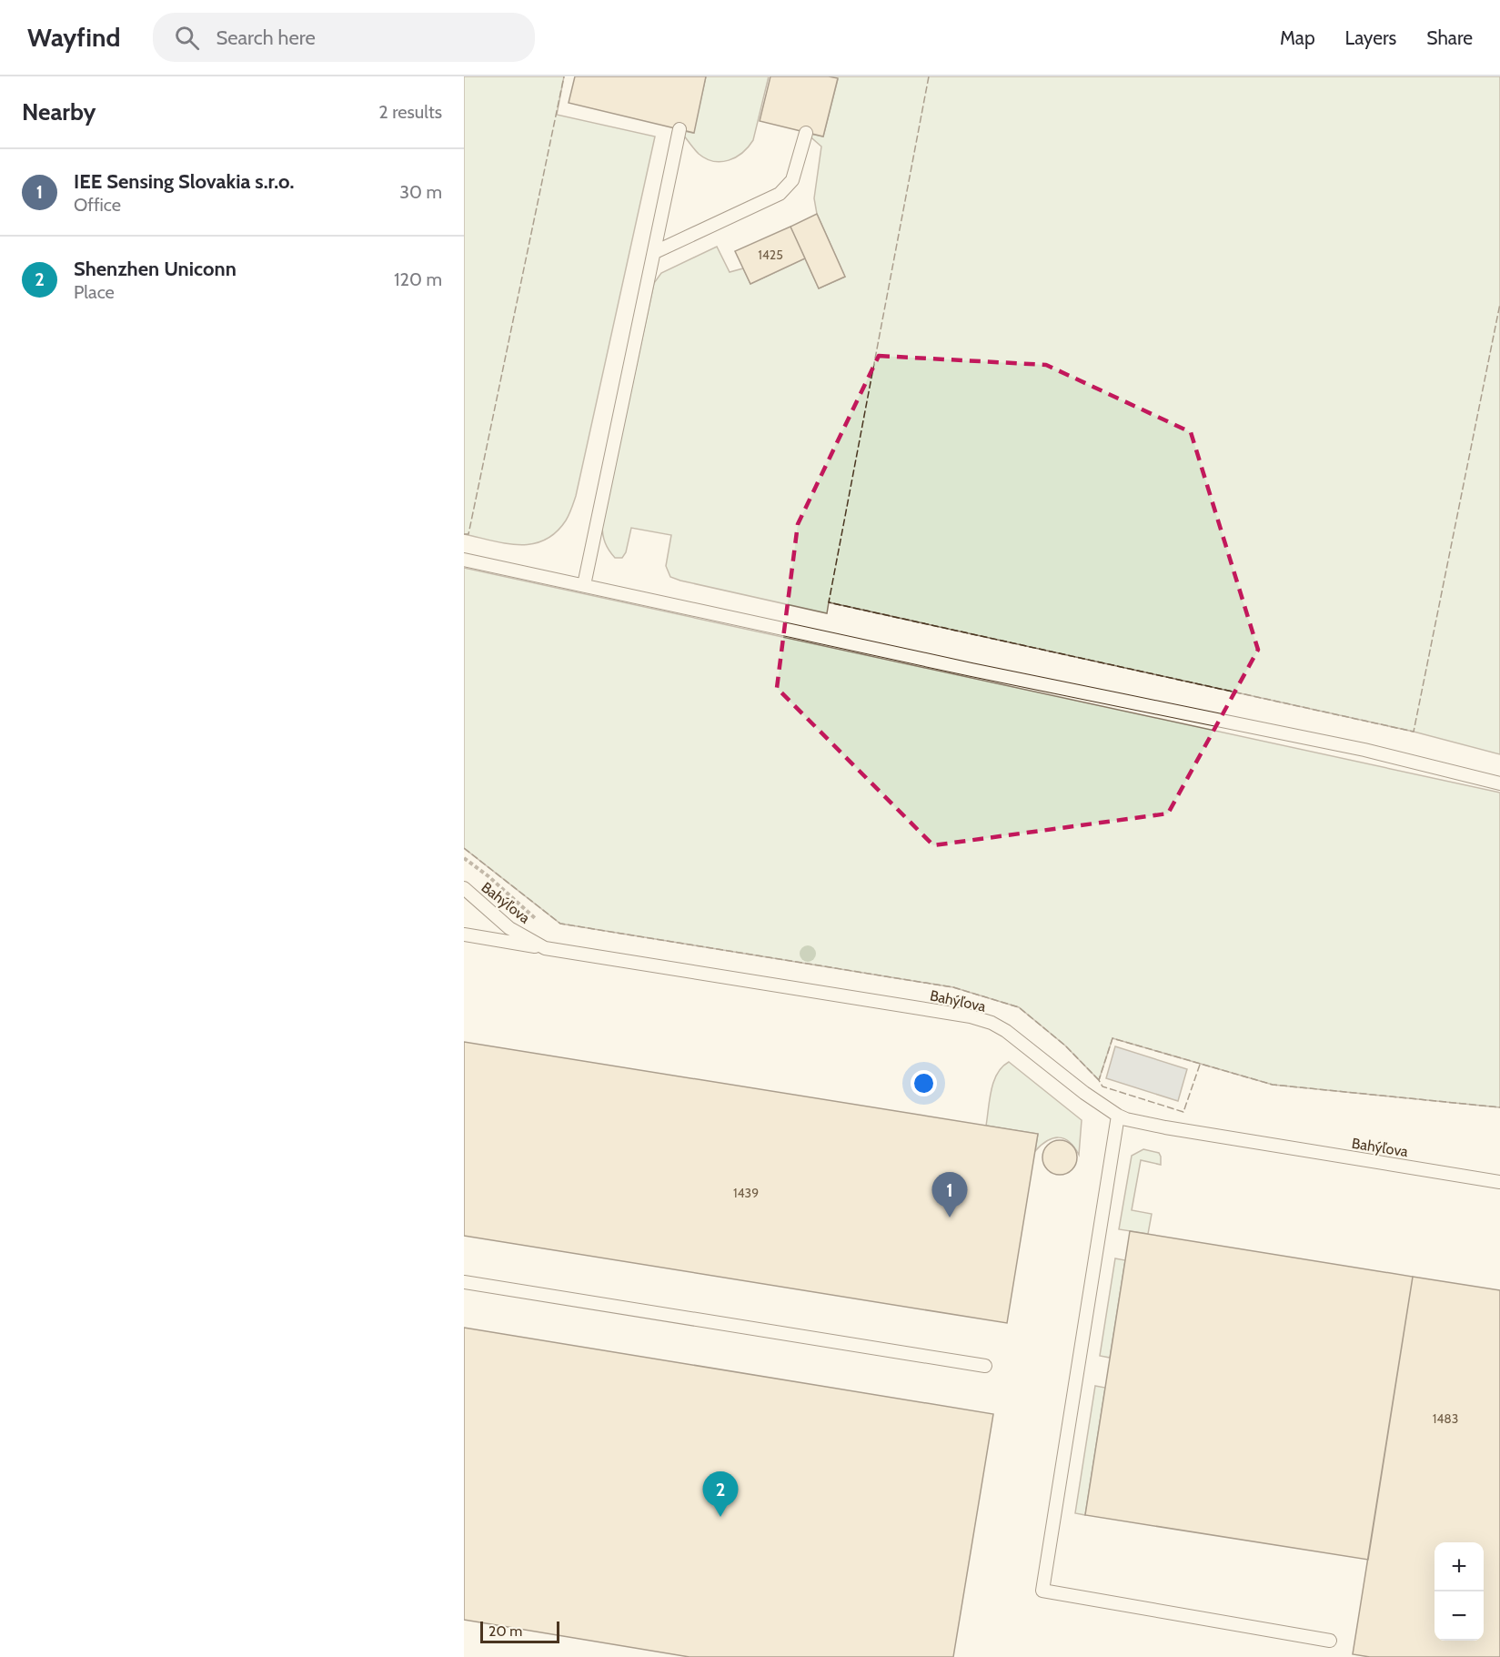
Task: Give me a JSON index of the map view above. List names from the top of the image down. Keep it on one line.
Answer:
{"streets":{"lane":["Bahýľova"]},"house_numbers":["1425","1439","1483"],"scale_bar":"20 m","page":{"header":"Wayfind","search":"Search here","nav":["Map","Layers","Share"],"heading":["Nearby","2 results"],"list":[{"mark":"1","name":"IEE Sensing Slovakia s.r.o.","note":"Office","value":"30 m"},{"mark":"2","name":"Shenzhen Uniconn","note":"Place","value":"120 m"}],"pins":["1","2"],"map_buttons":["+","−"],"scale":"20 m"}}
